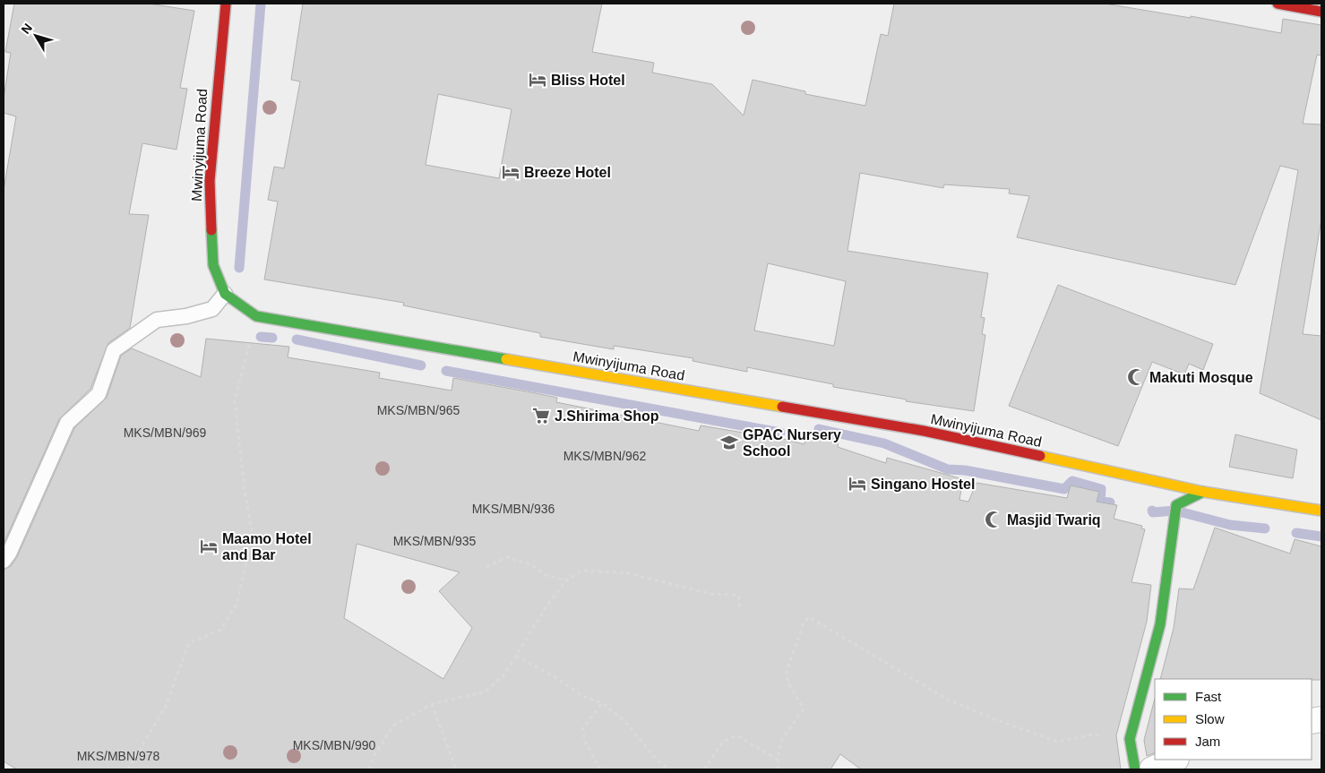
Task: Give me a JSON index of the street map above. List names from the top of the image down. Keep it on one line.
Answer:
{"streets":{"street":["Mwinyijuma Road"]},"places":{"hotel":["Bliss Hotel","Breeze Hotel","Singano Hostel","Maamo Hotel and Bar"],"mosque":["Makuti Mosque","Masjid Twariq"],"supermarket":["J.Shirima Shop"],"school or university":["GPAC Nursery School"]},"house_numbers":["MKS/MBN/965","MKS/MBN/969","MKS/MBN/962","MKS/MBN/936","MKS/MBN/935","MKS/MBN/990","MKS/MBN/978"],"legend":["Fast","Slow","Jam"],"north":"top left"}
